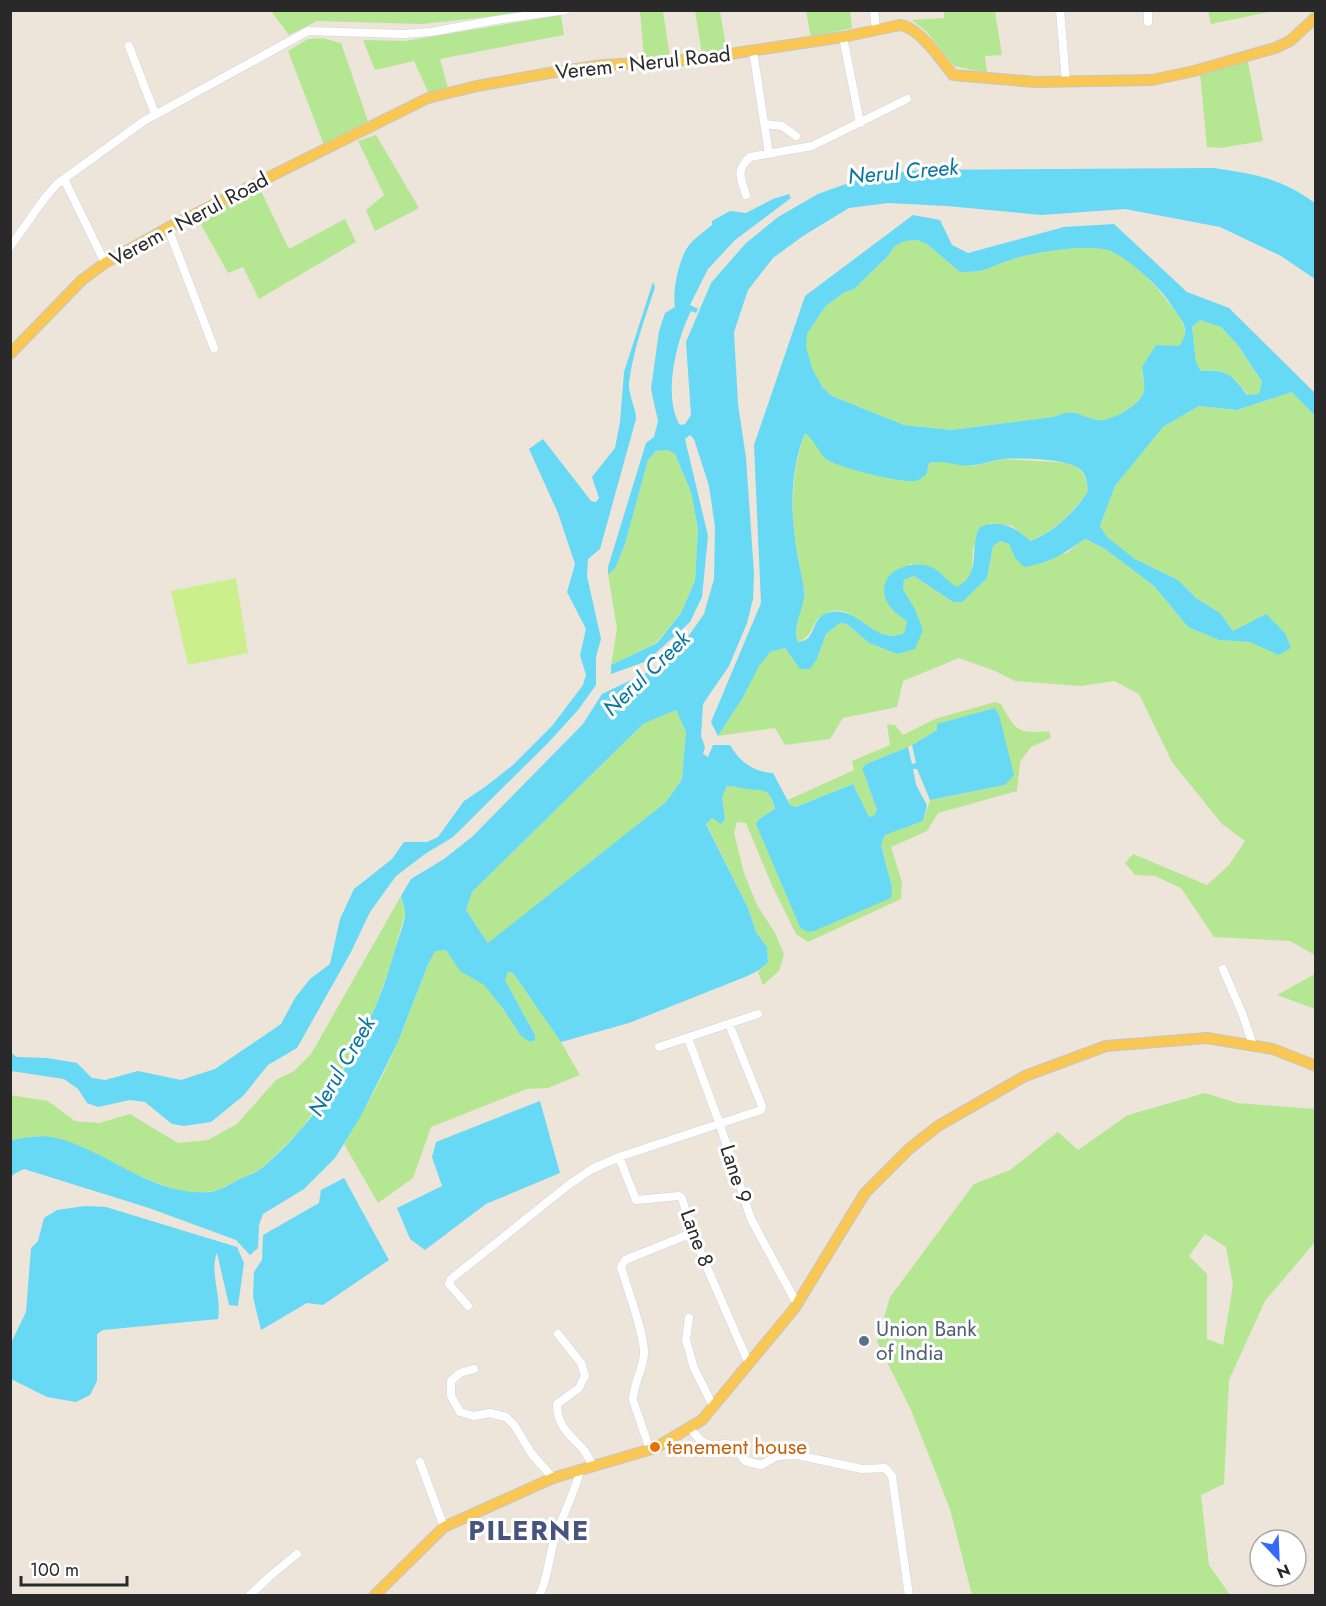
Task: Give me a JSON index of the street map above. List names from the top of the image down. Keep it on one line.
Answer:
{"streets":{"main road":["Verem - Nerul Road"],"street":["Lane 9","Lane 8"]},"districts":["PILERNE"],"water":["Nerul Creek"],"places":["Union Bank of India","tenement house"],"scale_bar":"100 m","north":"bottom right"}
